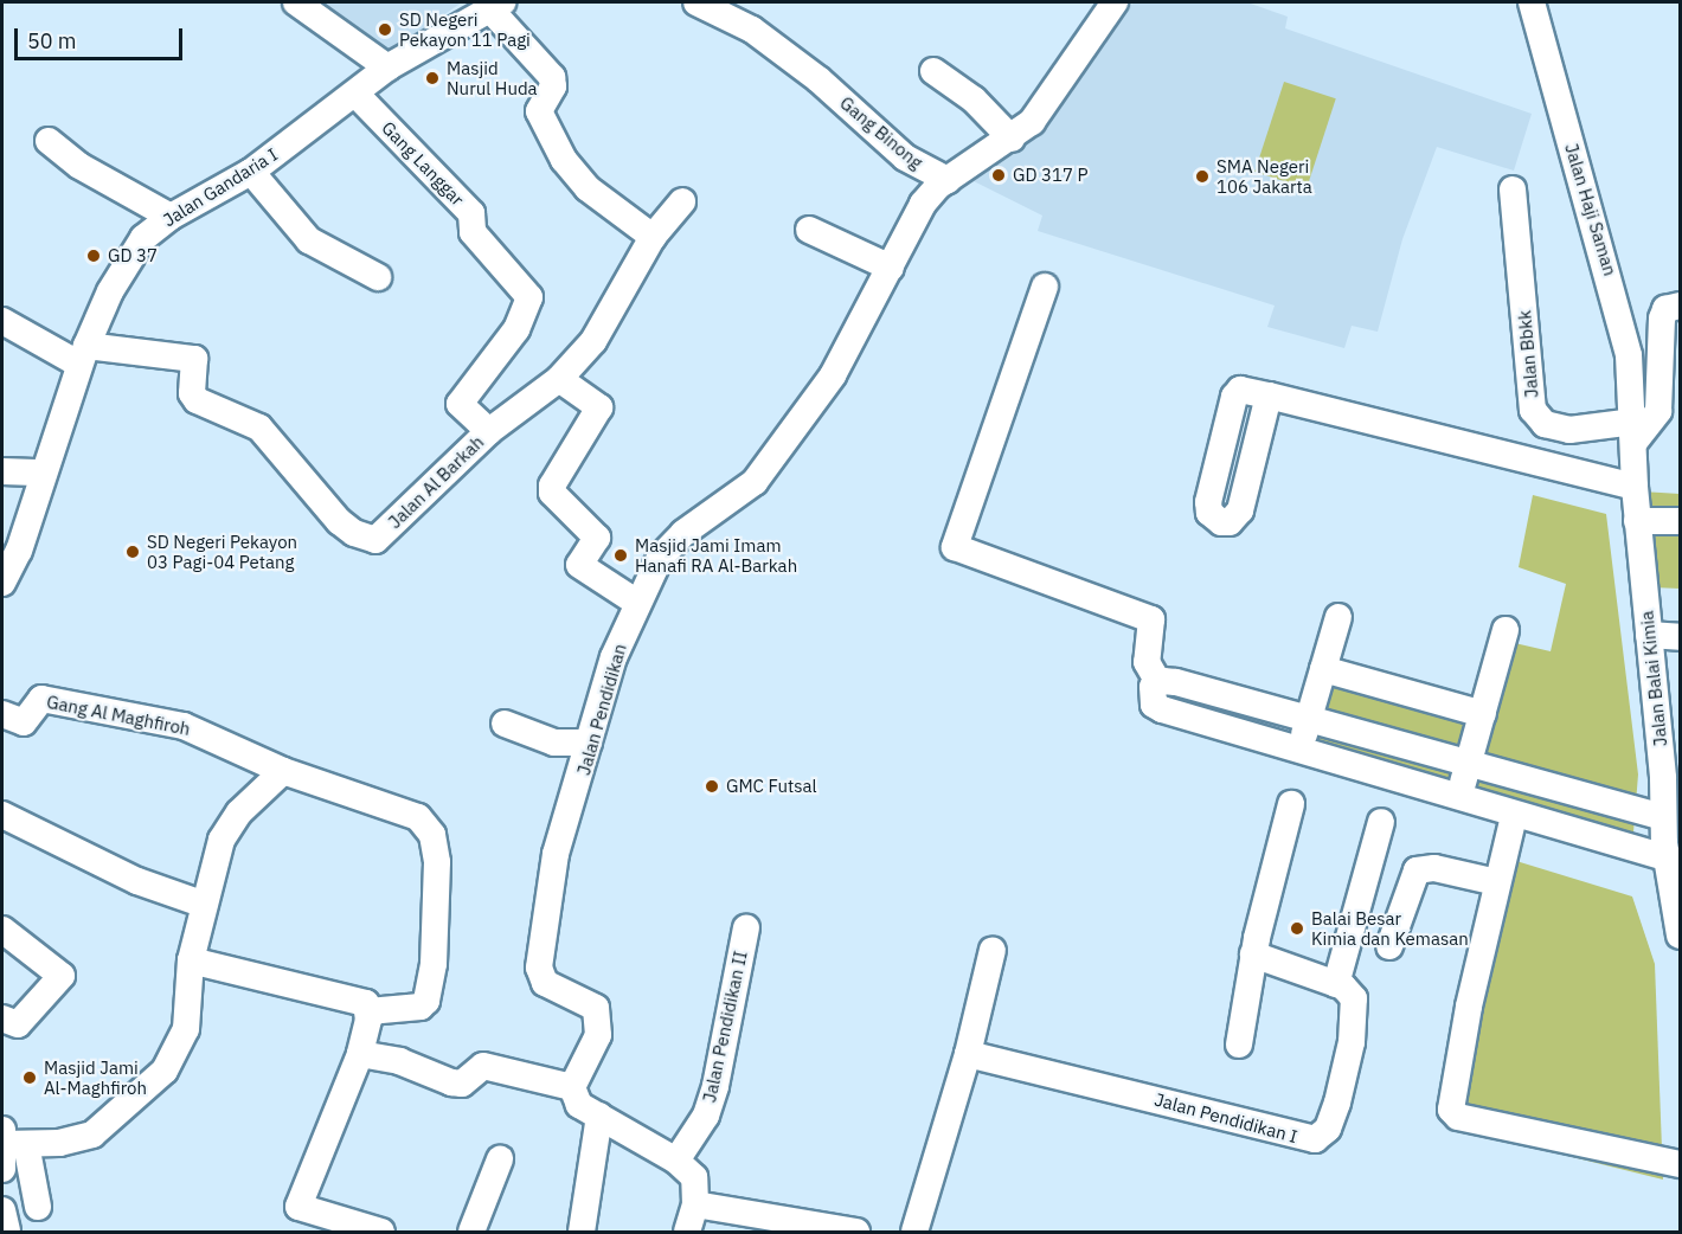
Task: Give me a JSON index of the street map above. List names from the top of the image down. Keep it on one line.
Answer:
{"streets":{"street":["Gang Binong","Gang Langgar","Jalan Gandaria I","Jalan Haji Saman","Jalan Bbkk","Jalan Al Barkah","Jalan Balai Kimia","Jalan Pendidikan","Gang Al Maghfiroh","Jalan Pendidikan II","Jalan Pendidikan I"]},"crossings":[["Gang Binong","Jalan Pendidikan"],["Gang Langgar","Jalan Gandaria I"],["Gang Langgar","Jalan Al Barkah"],["Jalan Gandaria I","Jalan Al Barkah"],["Jalan Haji Saman","Jalan Bbkk"],["Jalan Haji Saman","Jalan Balai Kimia"],["Jalan Bbkk","Jalan Balai Kimia"]],"places":["SD Negeri Pekayon 11 Pagi","Masjid Nurul Huda","GD 317 P","SMA Negeri 106 Jakarta","GD 37","SD Negeri Pekayon 03 Pagi-04 Petang","Masjid Jami Imam Hanafi RA Al-Barkah","GMC Futsal","Balai Besar Kimia dan Kemasan","Masjid Jami Al-Maghfiroh"],"scale_bar":"50 m"}
